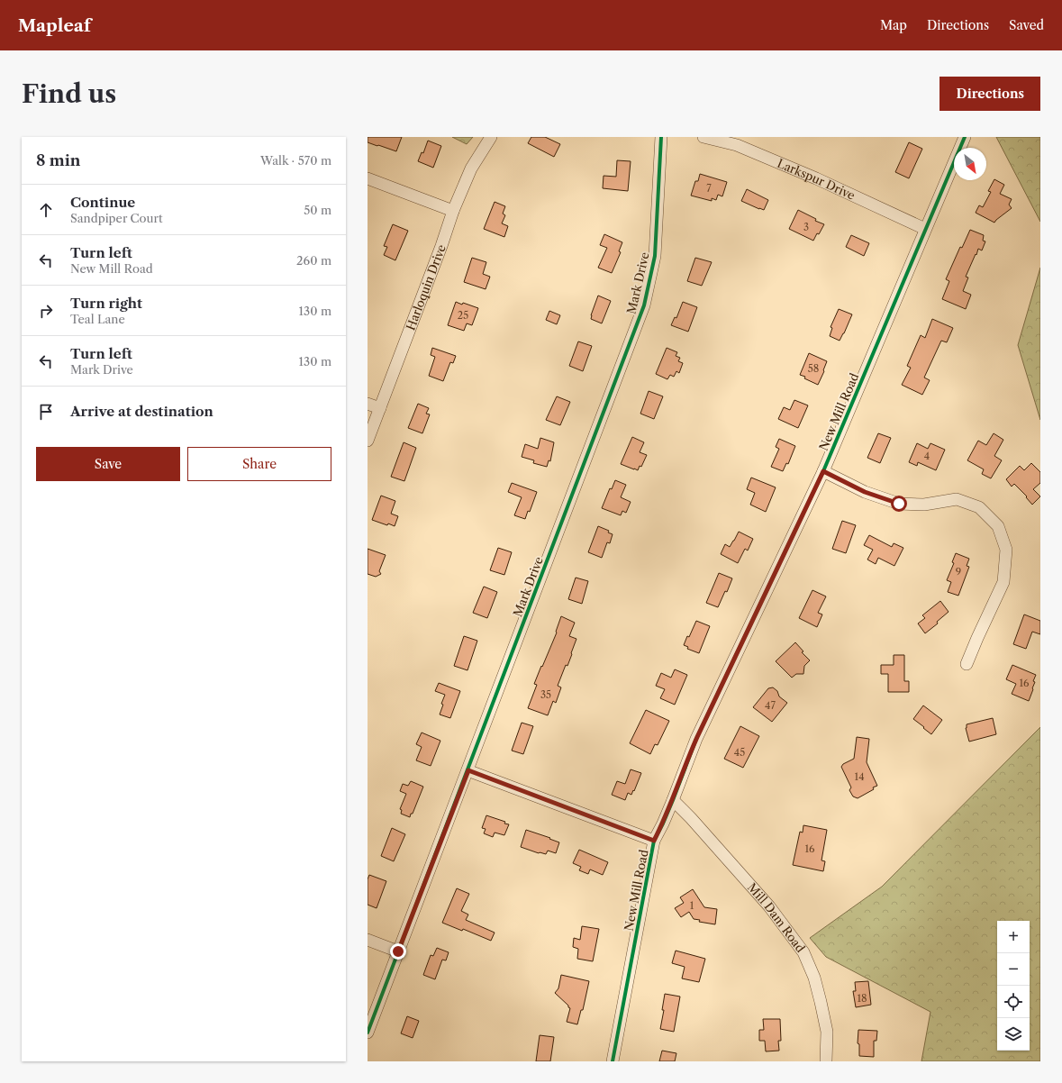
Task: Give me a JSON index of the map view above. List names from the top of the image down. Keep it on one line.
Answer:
{"streets":{"street":["Larkspur Drive","Mark Drive","Harloquin Drive","New Mill Road","Mill Dam Road"]},"crossings":[["Larkspur Drive","New Mill Road"],["New Mill Road","Mill Dam Road"]],"house_numbers":["7","3","25","58","4","9","16","35","47","45","14","16","1","18"],"north":"bottom right","page":{"header":"Mapleaf","nav":["Map","Directions","Saved"],"buttons":["Directions",["Save","Share"]],"title":"Find us","heading":["8 min","Walk · 570 m"],"list":[["Continue","Sandpiper Court","50 m"],["Turn left","New Mill Road","260 m"],["Turn right","Teal Lane","130 m"],["Turn left","Mark Drive","130 m"],"Arrive at destination"],"map_buttons":["+","−"]}}
